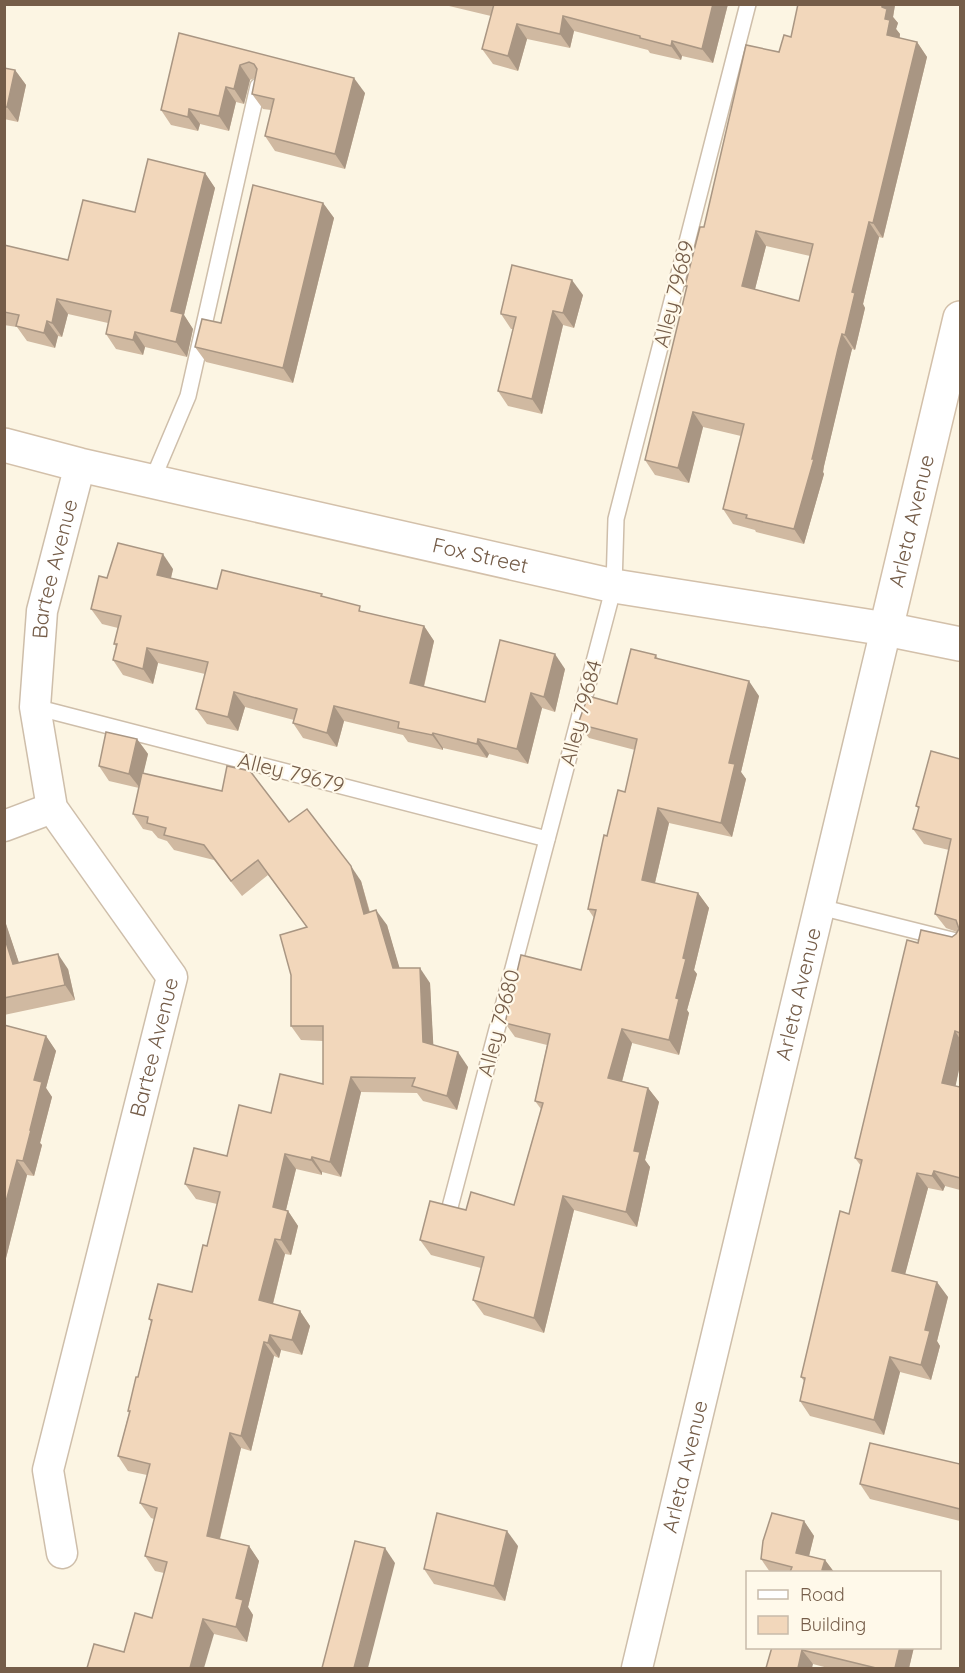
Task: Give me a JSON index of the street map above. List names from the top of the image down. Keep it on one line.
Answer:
{"streets":{"main road":["Arleta Avenue","Fox Street"],"street":["Bartee Avenue"],"lane":["Alley 79689","Alley 79684","Alley 79679","Alley 79680"]},"crossings":[["Alley 79689","Fox Street"],["Alley 79689","Alley 79684"],["Arleta Avenue","Fox Street"],["Fox Street","Bartee Avenue"],["Fox Street","Alley 79684"],["Bartee Avenue","Alley 79679"],["Alley 79684","Alley 79679"],["Alley 79684","Alley 79680"],["Alley 79679","Alley 79680"]],"legend":["Road","Building"]}
